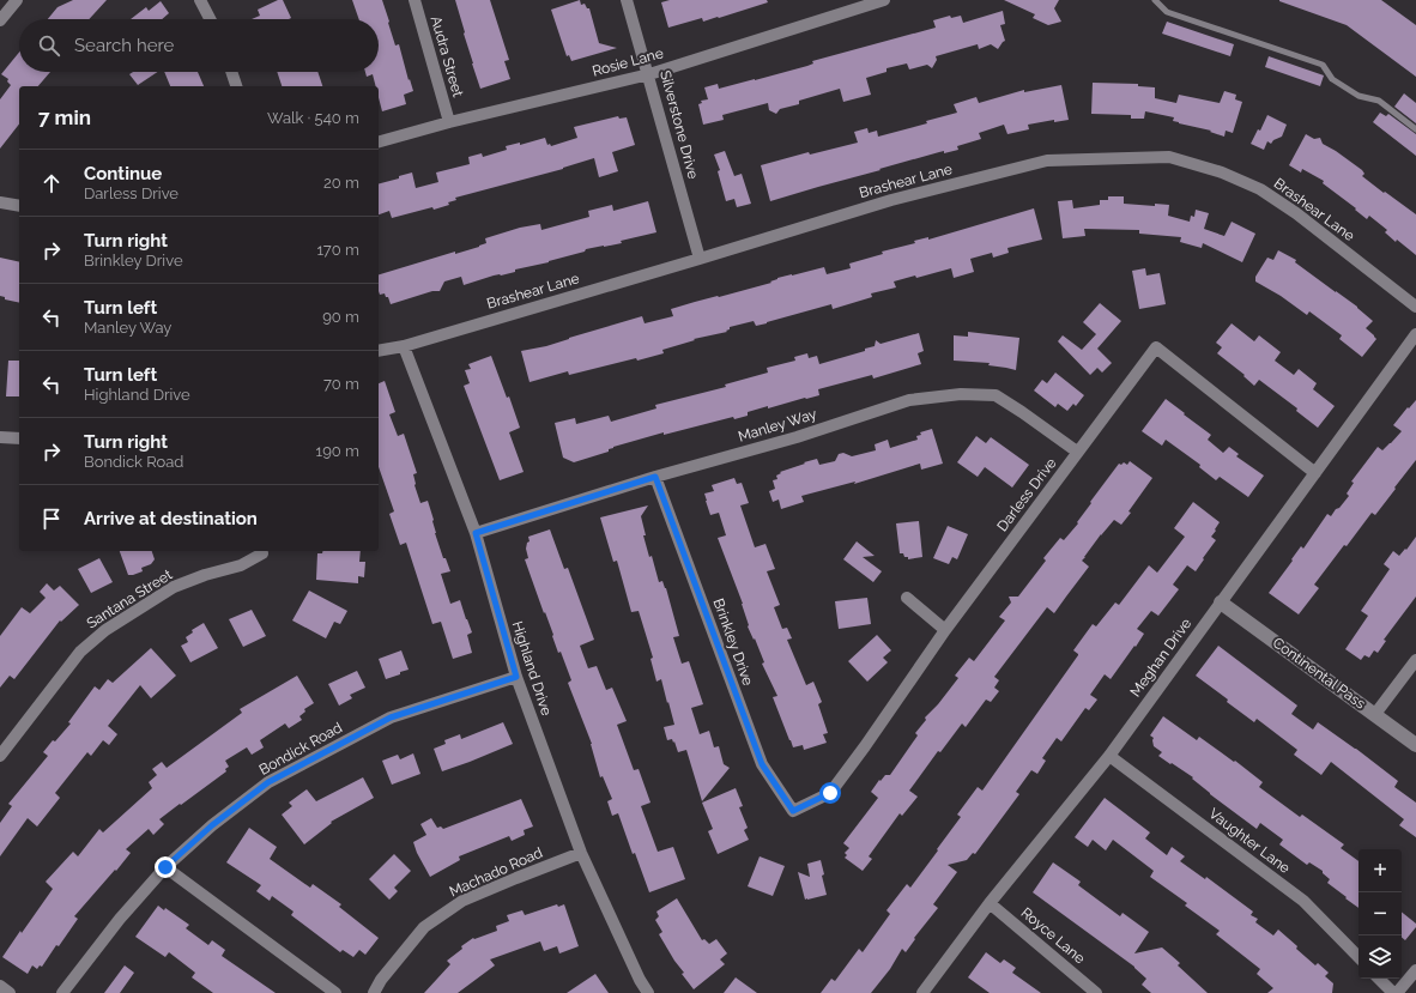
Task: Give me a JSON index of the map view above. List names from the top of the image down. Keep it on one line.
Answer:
{"streets":{"street":["Audra Street","Rosie Lane","Silverstone Drive","Brashear Lane","Manley Way","Darless Drive","Santana Street","Brinkley Drive","Meghan Drive","Highland Drive","Continental Pass","Bondick Road","Vaughter Lane","Machado Road","Royce Lane"]},"crossings":[["Audra Street","Rosie Lane"],["Rosie Lane","Silverstone Drive"],["Silverstone Drive","Brashear Lane"],["Brashear Lane","Highland Drive"],["Manley Way","Darless Drive"],["Manley Way","Brinkley Drive"],["Manley Way","Highland Drive"],["Darless Drive","Brinkley Drive"],["Darless Drive","Meghan Drive"],["Meghan Drive","Continental Pass"],["Meghan Drive","Vaughter Lane"],["Meghan Drive","Royce Lane"],["Highland Drive","Bondick Road"],["Highland Drive","Machado Road"]],"page":{"search":"Search here","heading":["7 min","Walk · 540 m"],"list":[["Continue","Darless Drive","20 m"],["Turn right","Brinkley Drive","170 m"],["Turn left","Manley Way","90 m"],["Turn left","Highland Drive","70 m"],["Turn right","Bondick Road","190 m"],"Arrive at destination"],"map_buttons":["+","−"]}}
